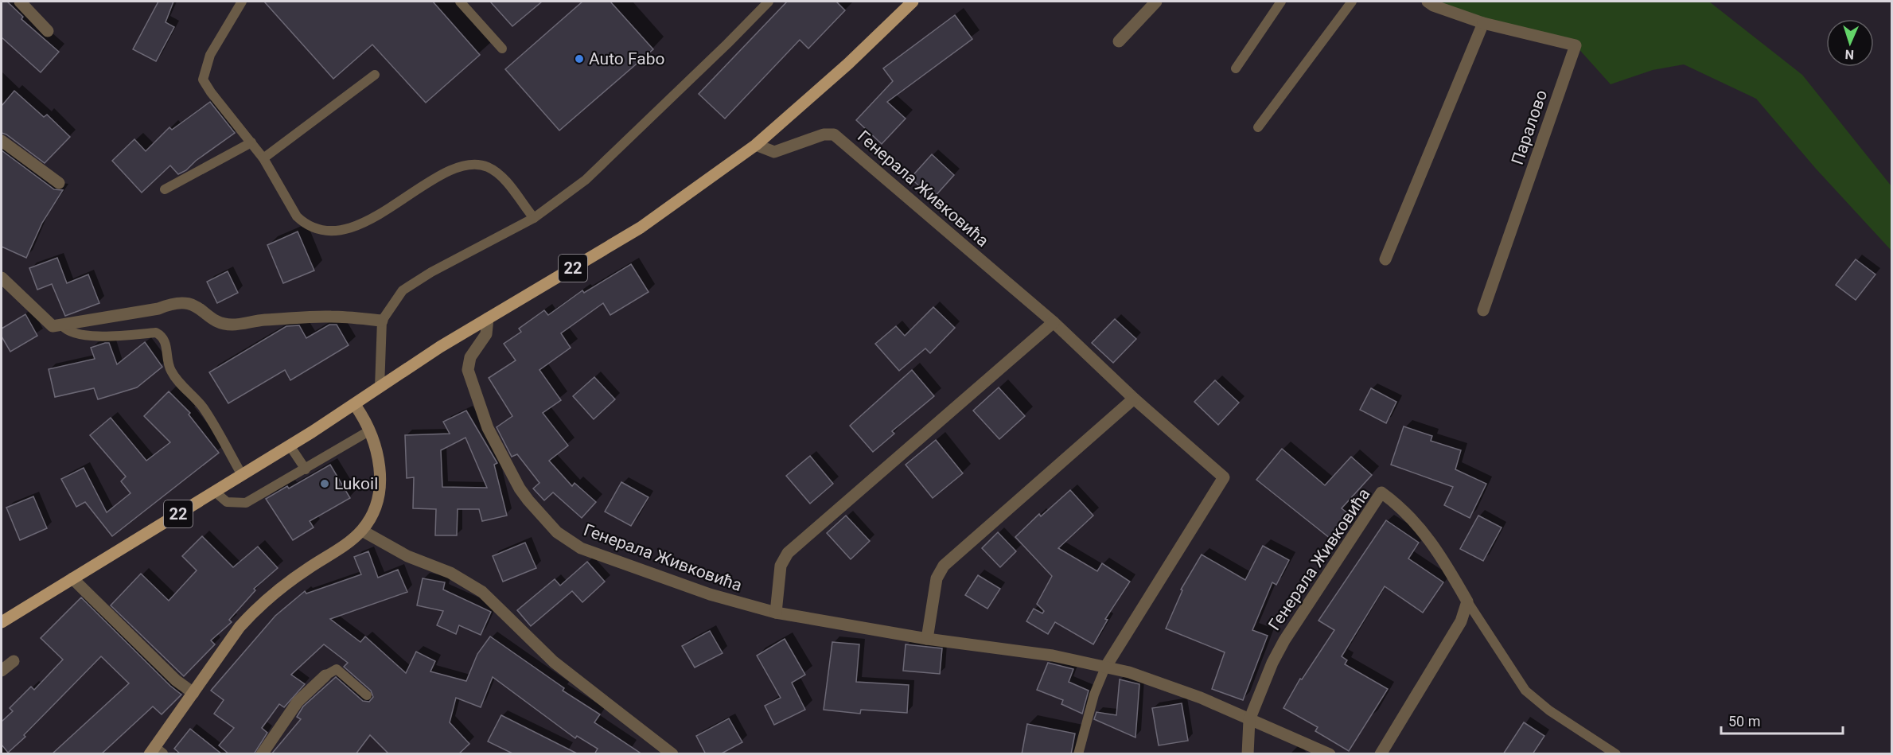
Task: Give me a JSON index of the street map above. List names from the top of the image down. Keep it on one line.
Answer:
{"streets":{"main road":["22"],"street":["Паралово","Генерала Живковића"]},"crossings":[["Генерала Живковића","22"]],"places":["Auto Fabo","Lukoil"],"scale_bar":"50 m","north":"bottom"}
